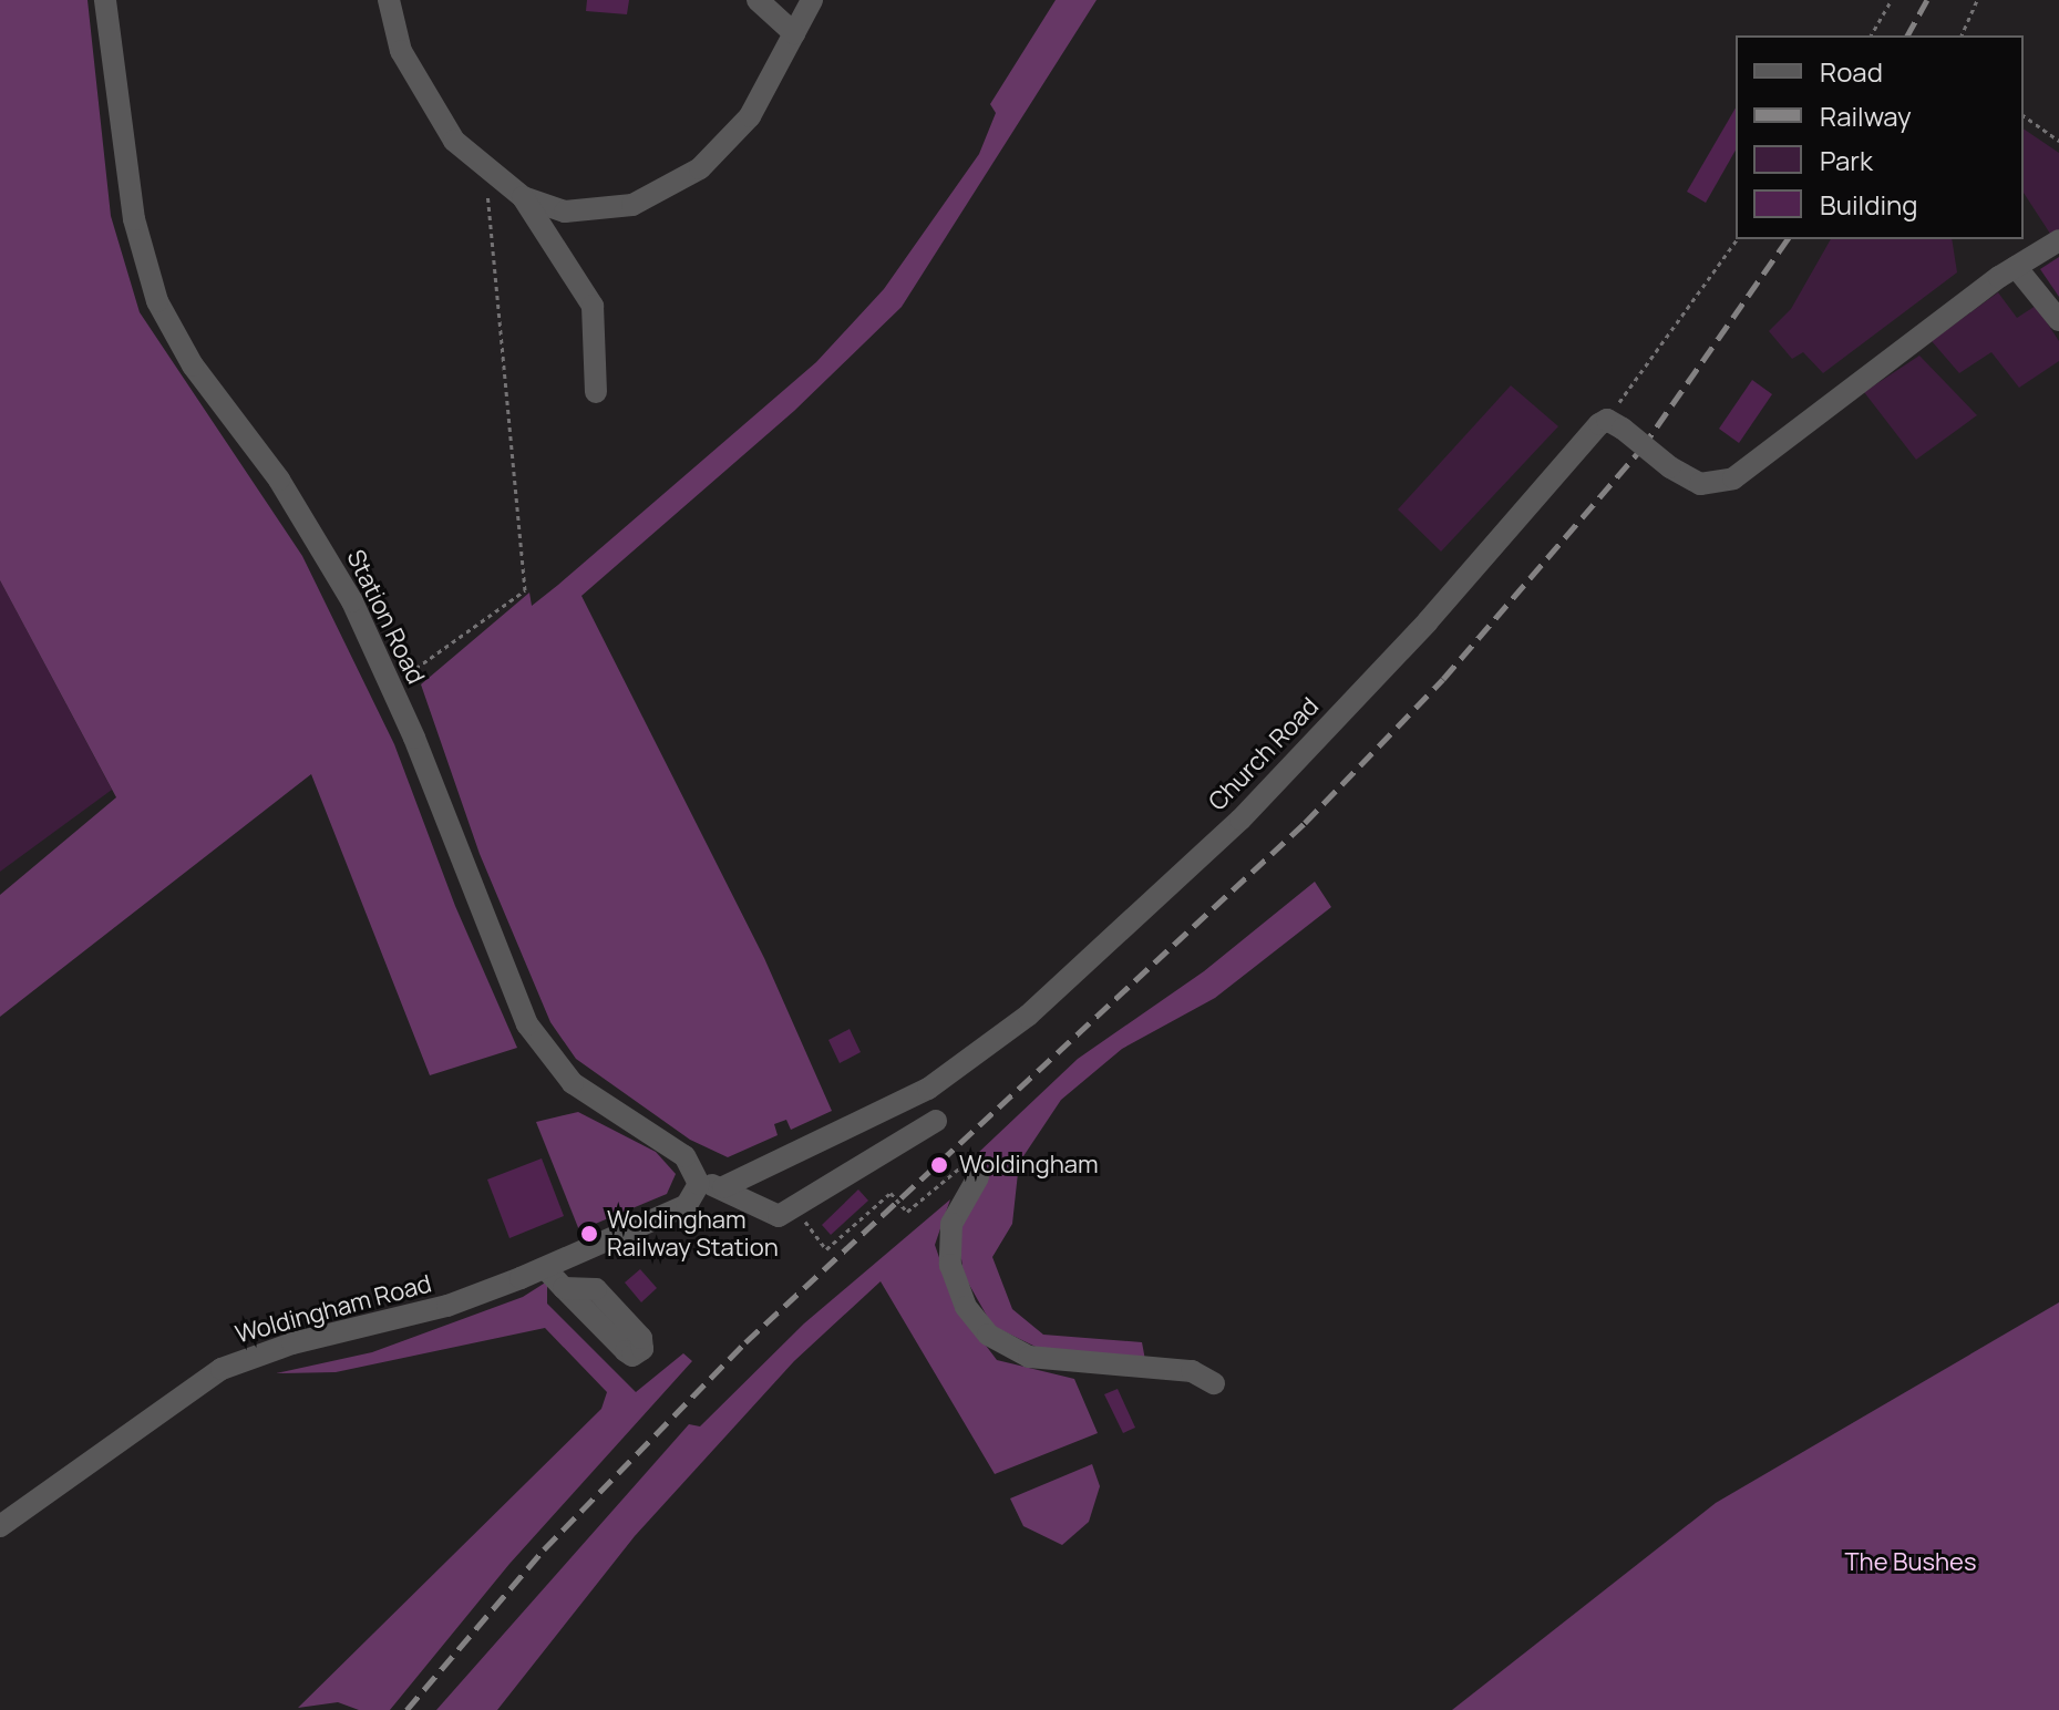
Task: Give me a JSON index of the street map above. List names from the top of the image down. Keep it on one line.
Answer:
{"streets":{"street":["Station Road","Church Road","Woldingham Road"]},"crossings":[["Station Road","Woldingham Road"]],"parks":["The Bushes"],"places":["Woldingham","Woldingham Railway Station"],"legend":["Road","Railway","Park","Building"]}
